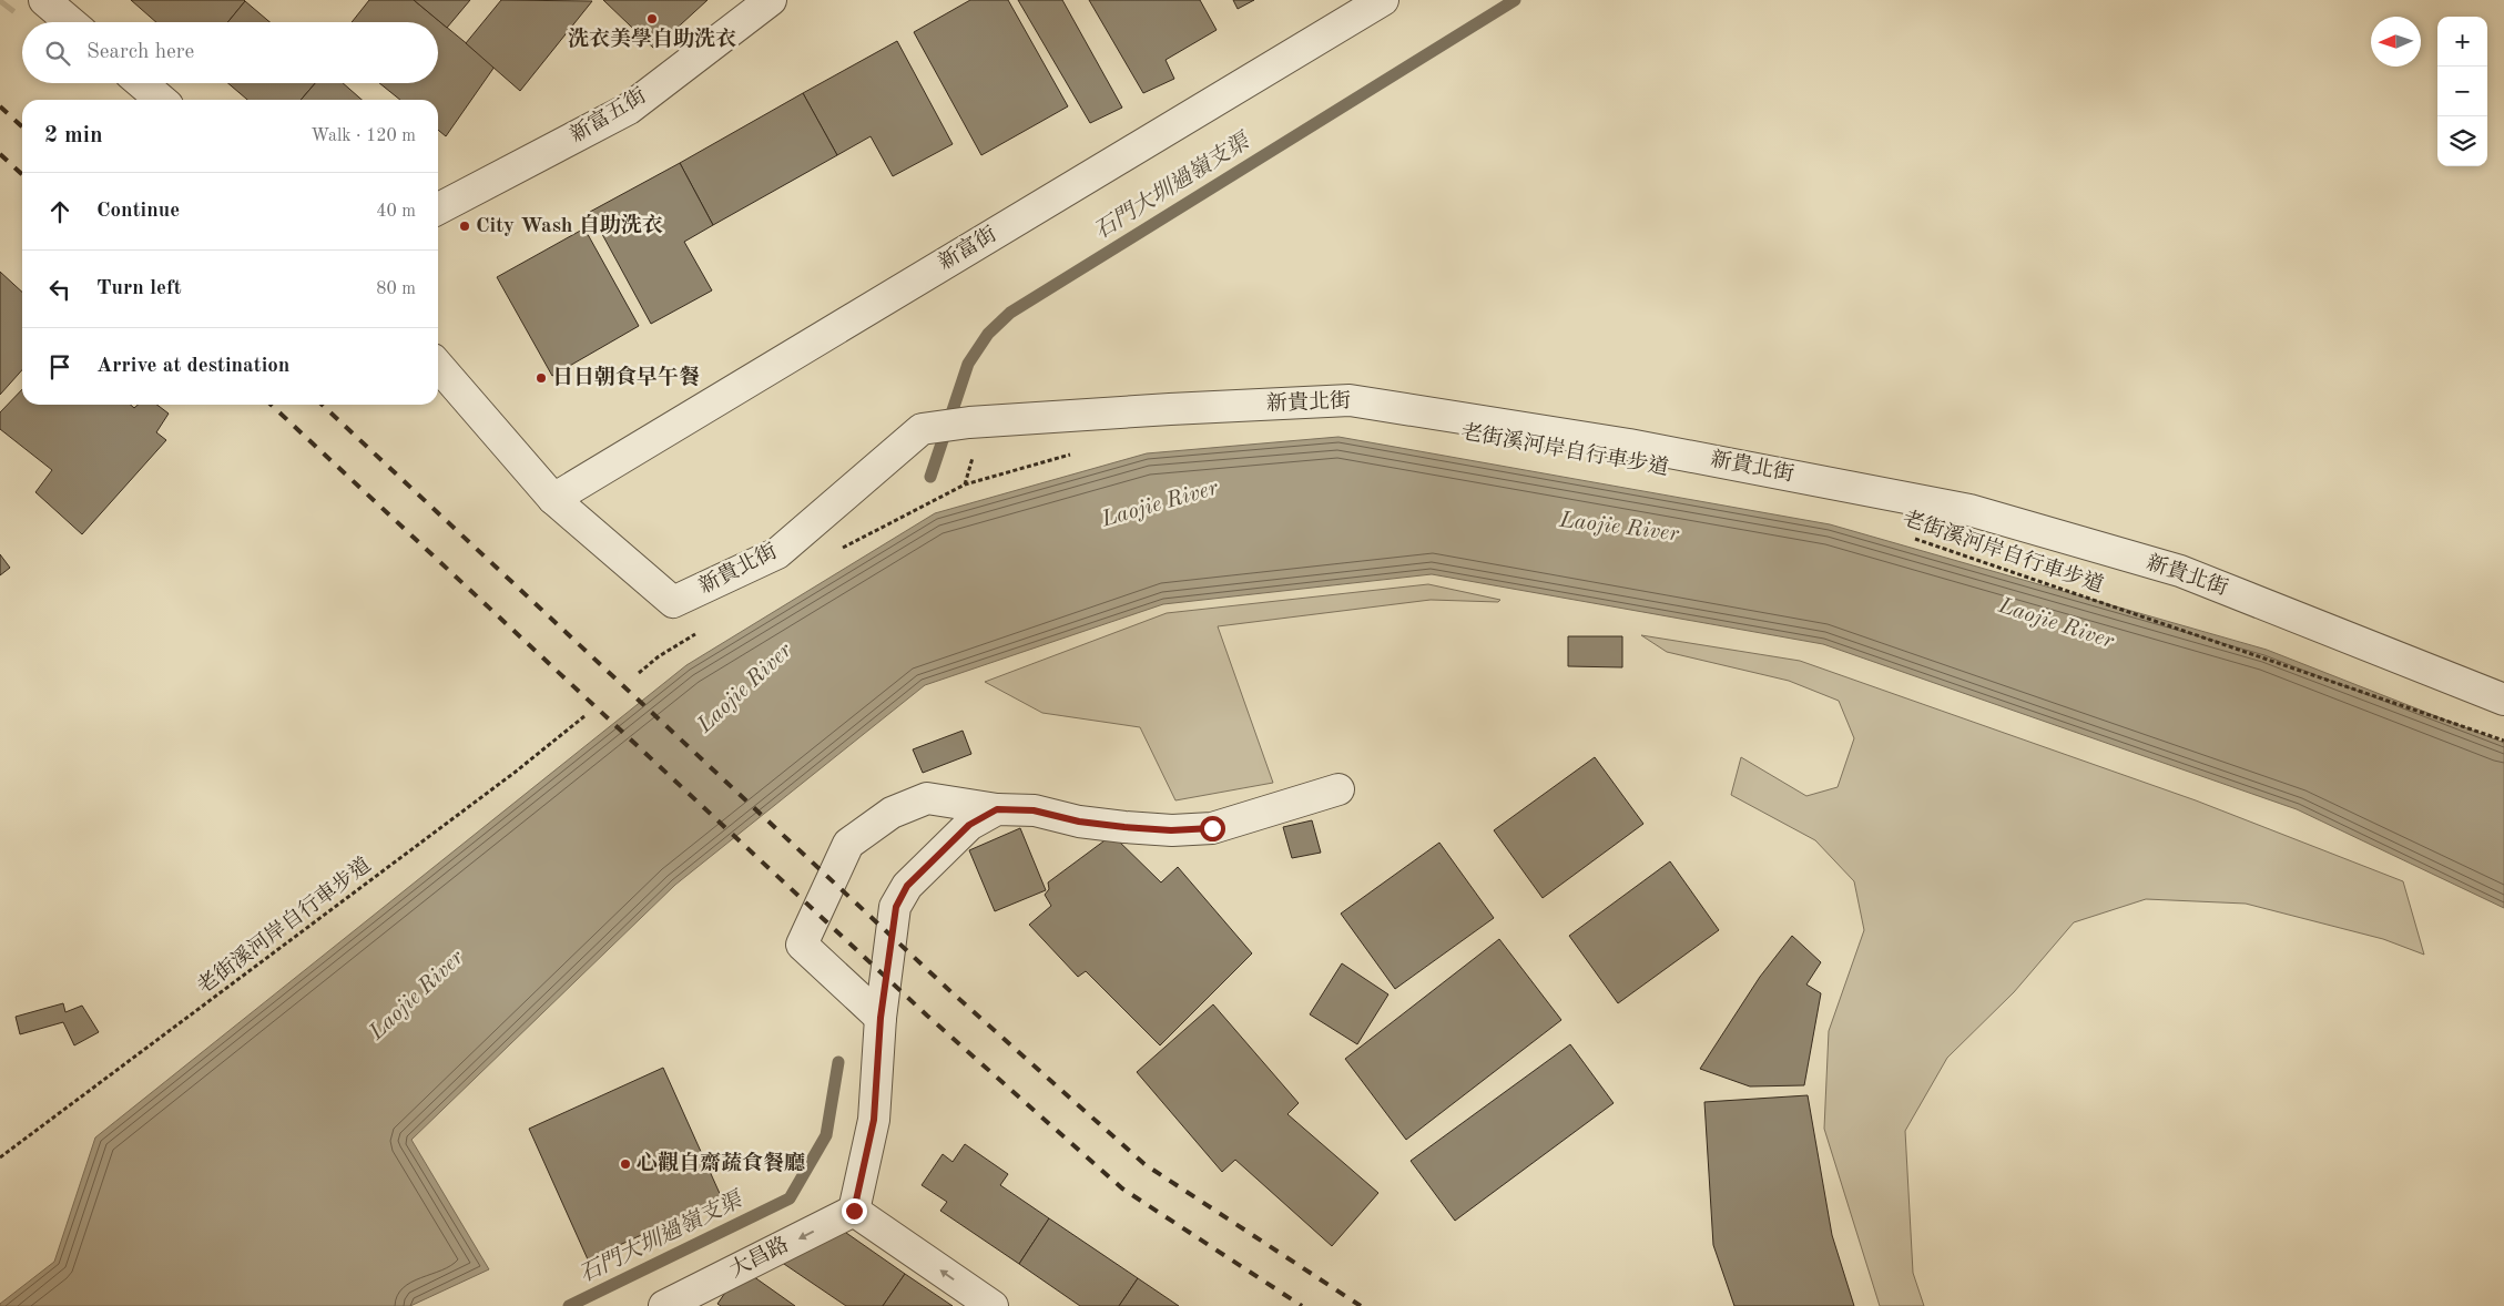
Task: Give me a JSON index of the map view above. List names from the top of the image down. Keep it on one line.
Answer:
{"streets":{"street":["新富五街","新富街","新貴北街","大昌路"],"path":["老街溪河岸自行車步道"]},"crossings":[["新富街","新貴北街"]],"one_way":["大昌路"],"water":["石門大圳過嶺支渠","Laojie River"],"places":["洗衣美學自助洗衣","City Wash 自助洗衣","日日朝食早午餐","心觀自齋蔬食餐廳"],"north":"left","page":{"map_buttons":["+","−"],"search":"Search here","heading":["2 min","Walk · 120 m"],"list":[["Continue","40 m"],["Turn left","80 m"],"Arrive at destination"]}}
